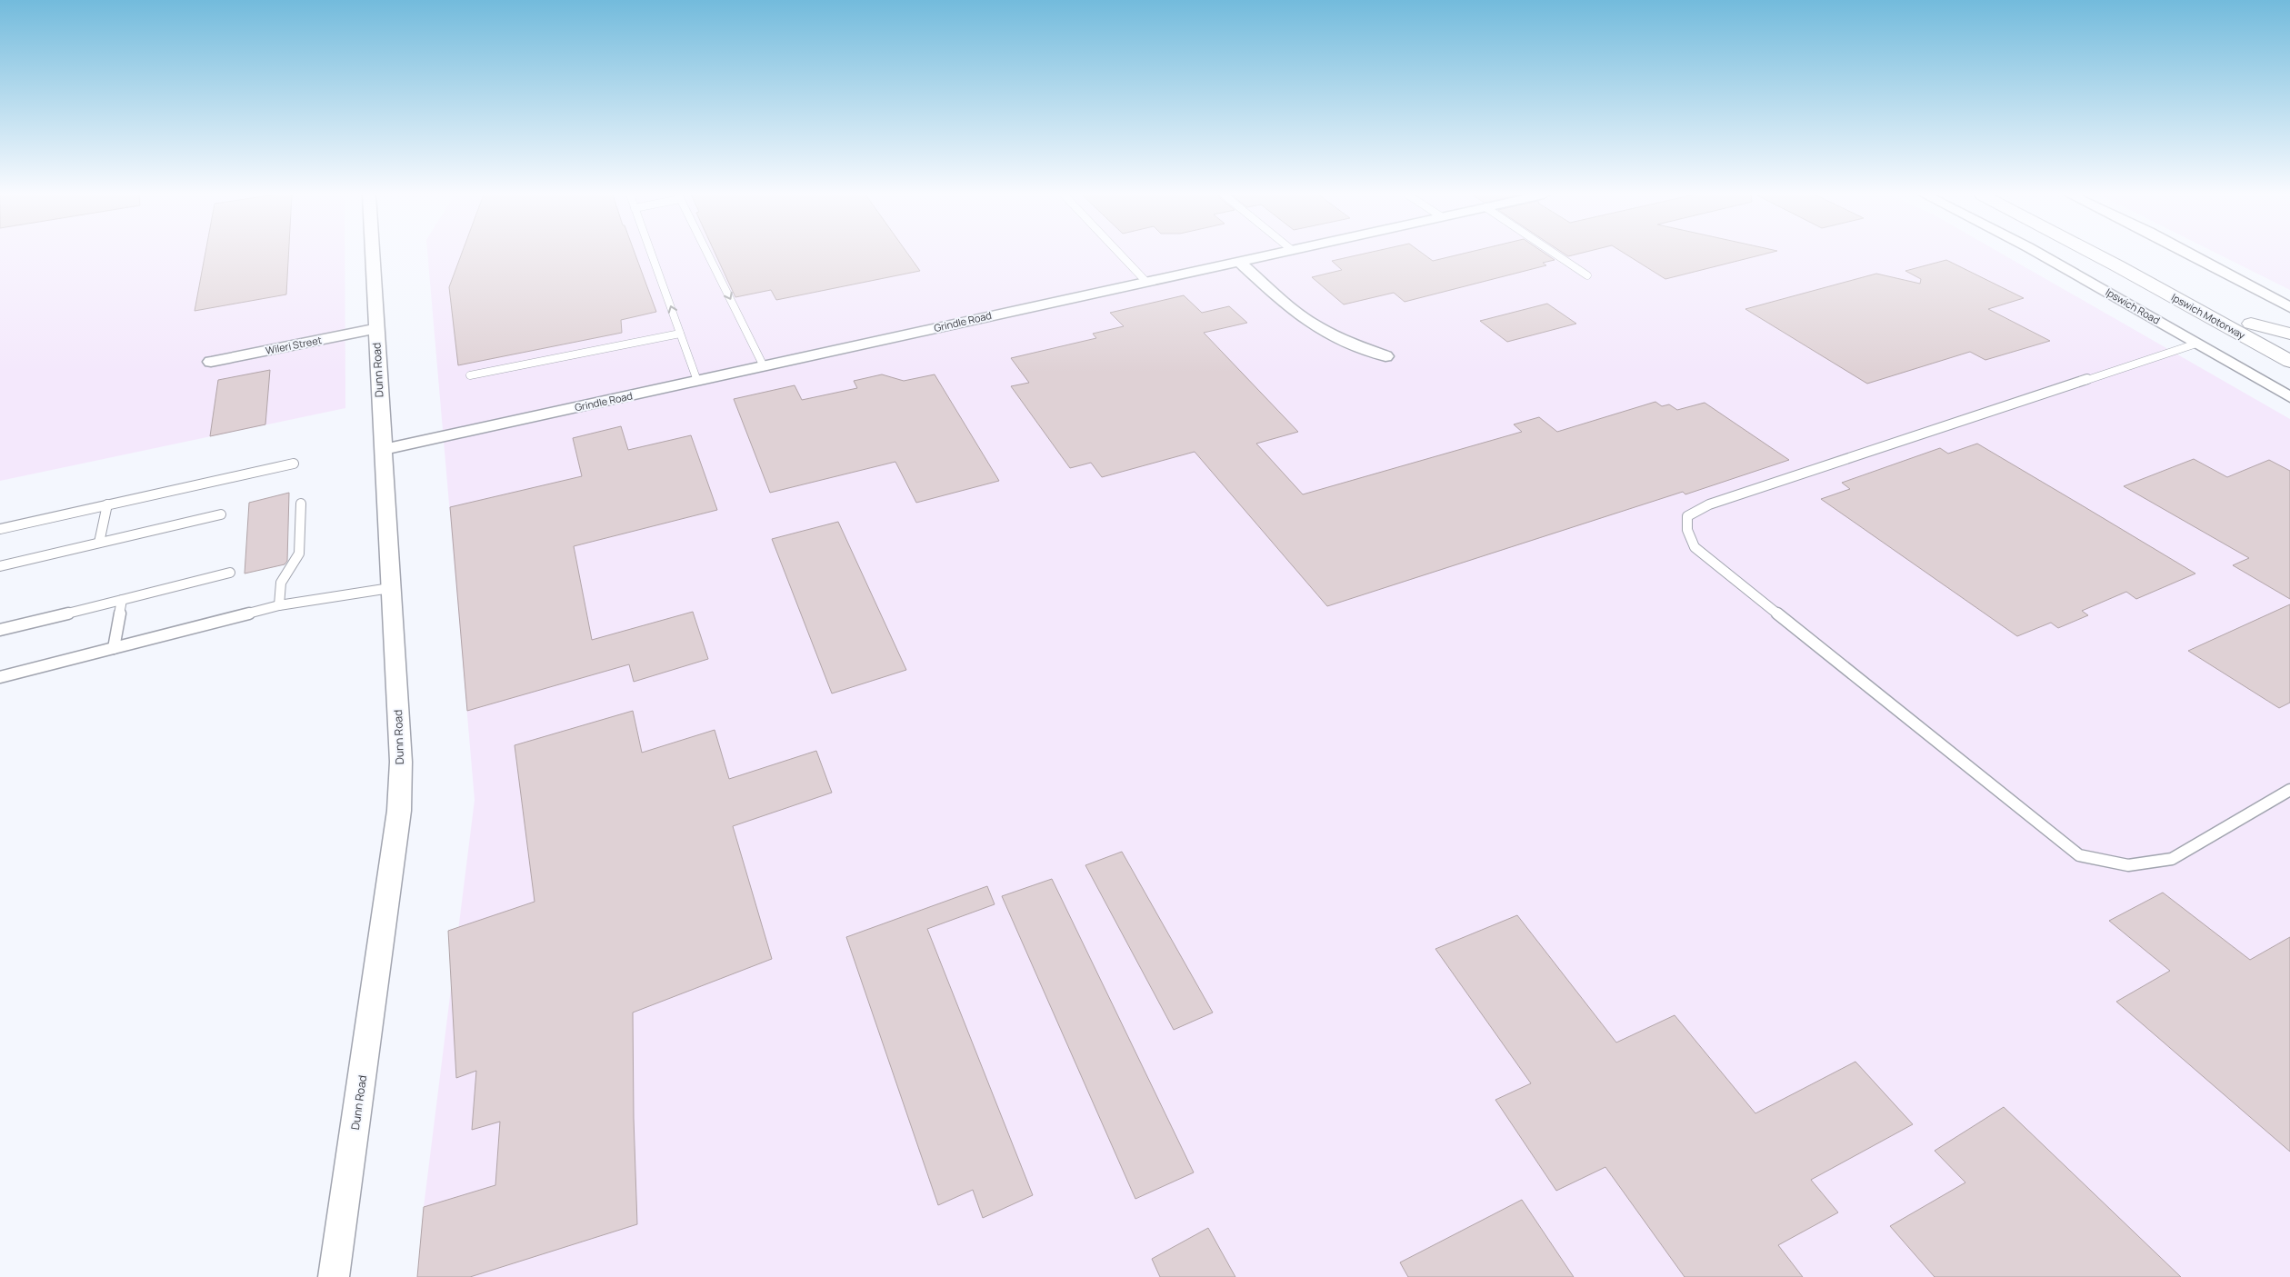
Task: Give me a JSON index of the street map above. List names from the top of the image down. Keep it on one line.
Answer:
{"streets":{"highway":["Ipswich Motorway"],"street":["Ipswich Road","Grindle Road","Wileri Street","Dunn Road"]},"crossings":[["Grindle Road","Dunn Road"],["Wileri Street","Dunn Road"]]}
